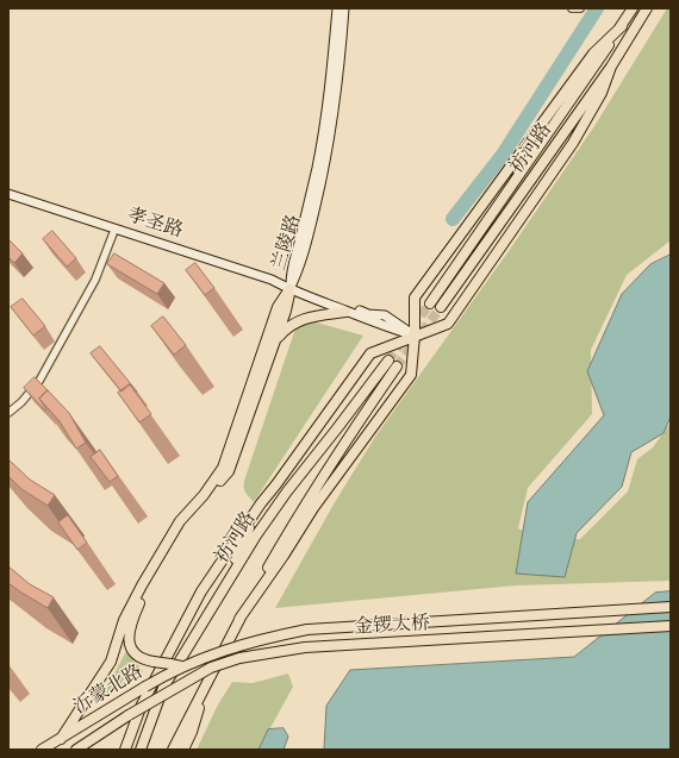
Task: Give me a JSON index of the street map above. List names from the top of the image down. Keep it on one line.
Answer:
{"streets":{"main road":["祊河路","孝圣路","兰陵路","金锣大桥","沂蒙北路"]},"crossings":[["孝圣路","兰陵路"],["金锣大桥","沂蒙北路"]]}
